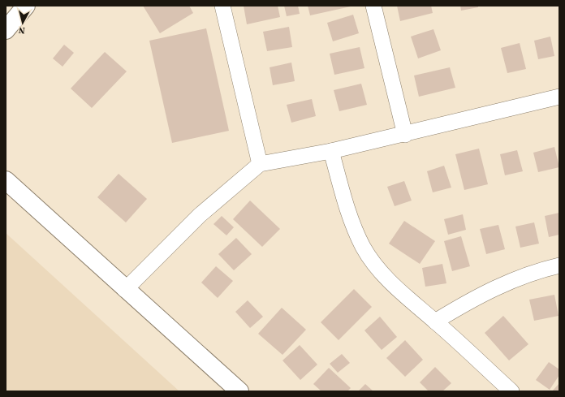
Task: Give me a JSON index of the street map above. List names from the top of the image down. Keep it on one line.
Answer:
{"north":"bottom"}
